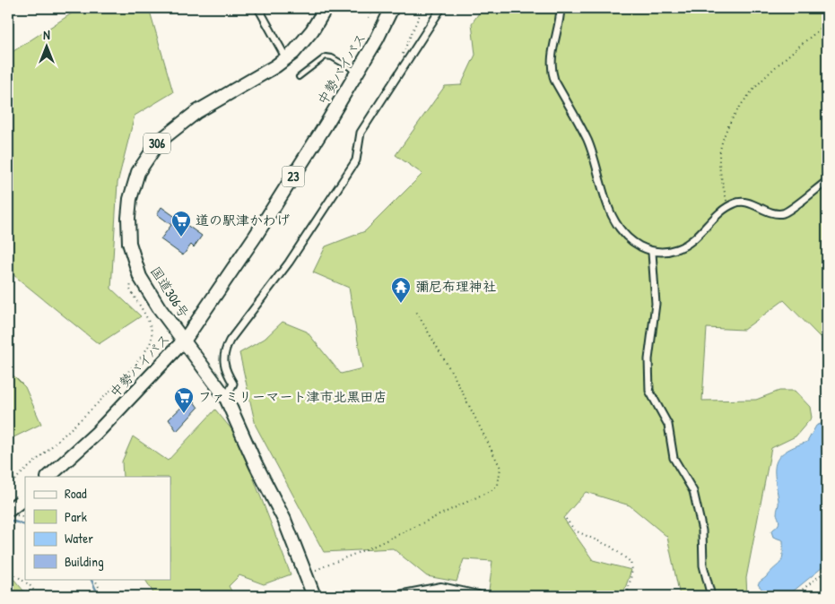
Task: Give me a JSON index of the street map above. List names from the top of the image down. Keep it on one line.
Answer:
{"streets":{"highway":["中勢バイパス","306","23","国道306号"]},"crossings":[["中勢バイパス","国道306号"]],"places":{"supermarket":["道の駅津かわげ","ファミリーマート津市北黒田店"],"temple":["彌尼布理神社"]},"legend":["Road","Park","Water","Building"],"north":"top"}
